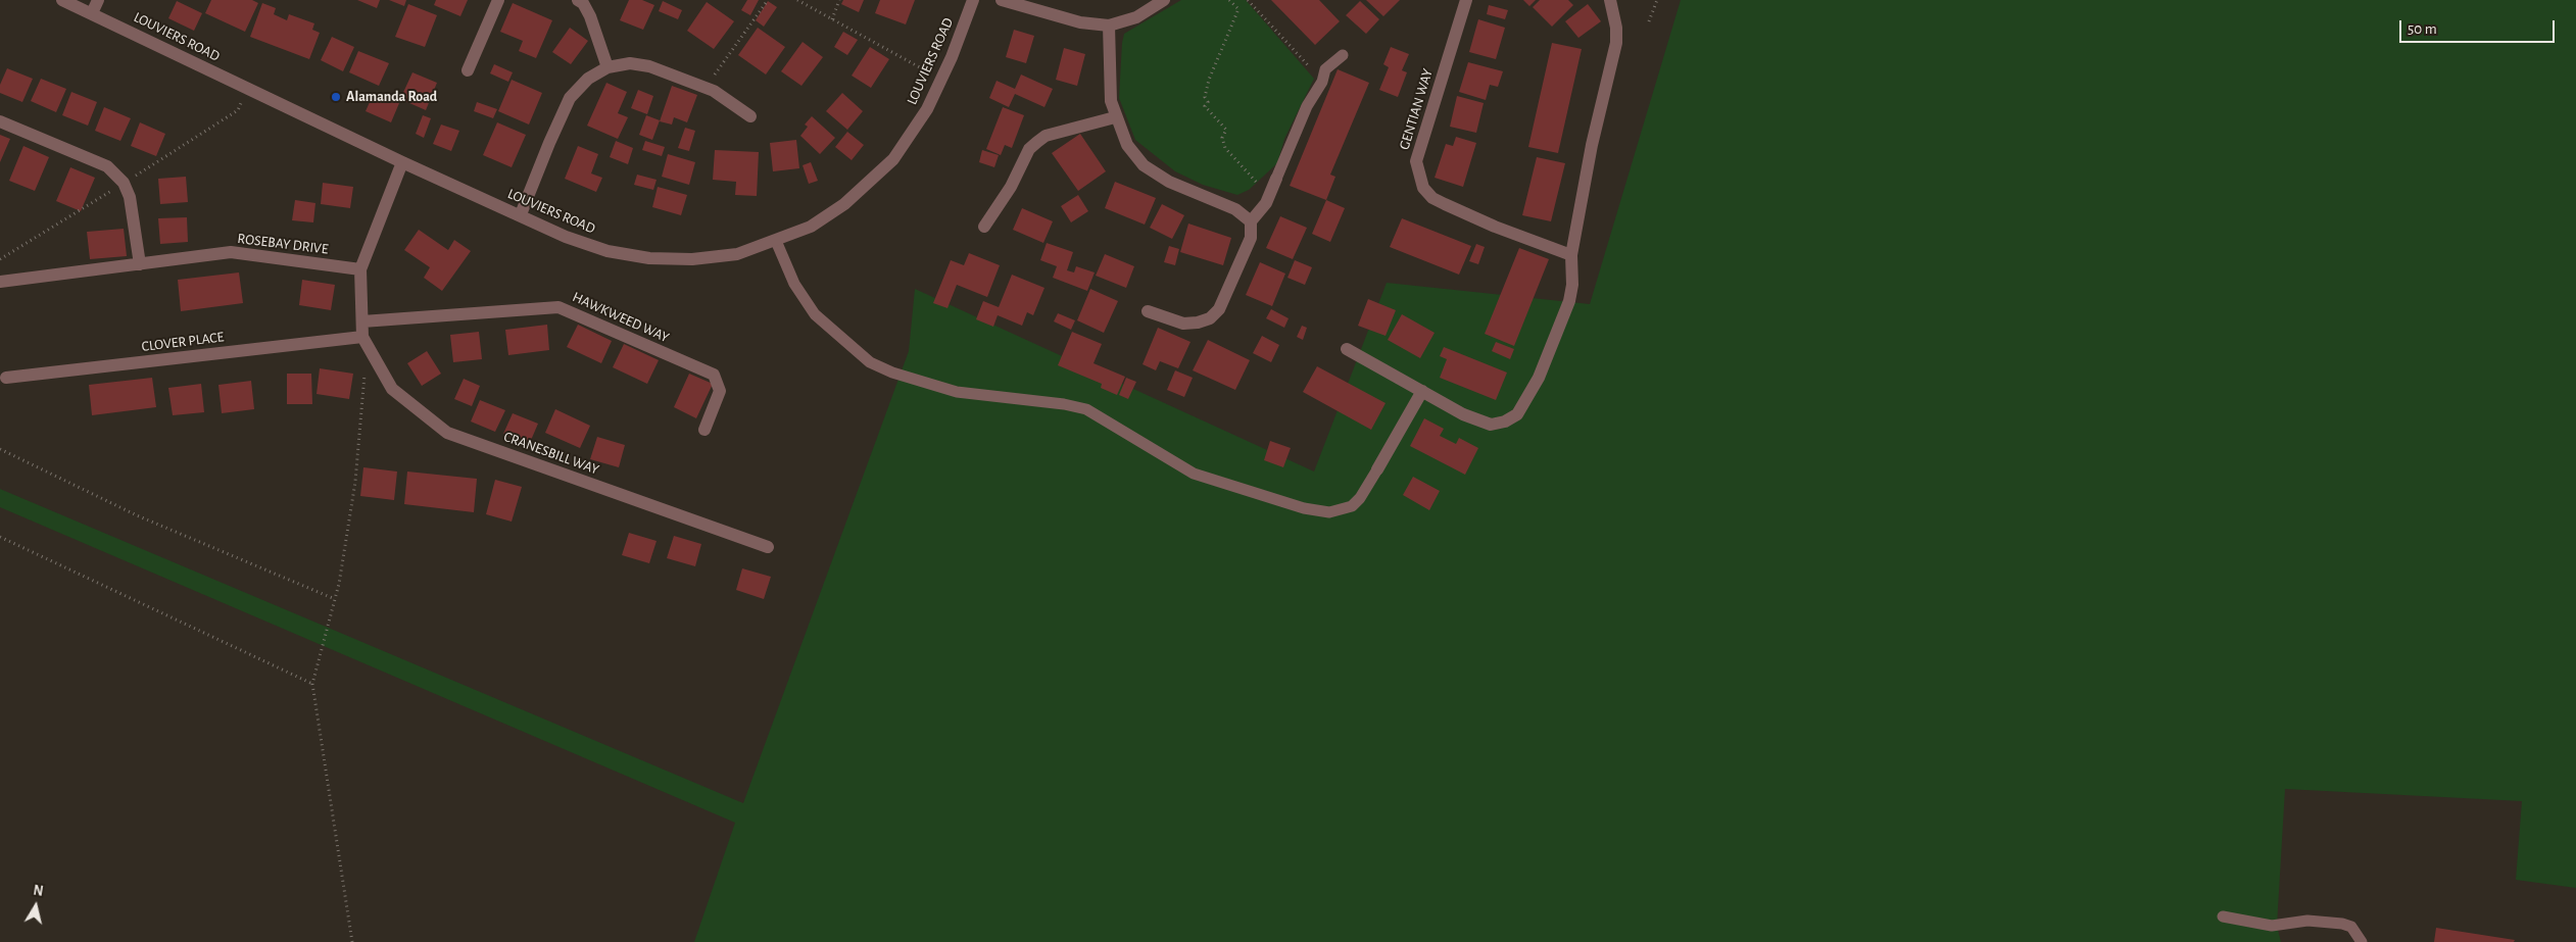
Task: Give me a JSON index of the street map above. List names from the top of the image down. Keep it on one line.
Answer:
{"streets":{"street":["LOUVIERS ROAD","GENTIAN WAY","ROSEBAY DRIVE","HAWKWEED WAY","CLOVER PLACE","CRANESBILL WAY"]},"crossings":[["CLOVER PLACE","CRANESBILL WAY"]],"places":["Alamanda Road"],"scale_bar":"50 m","north":"top"}
